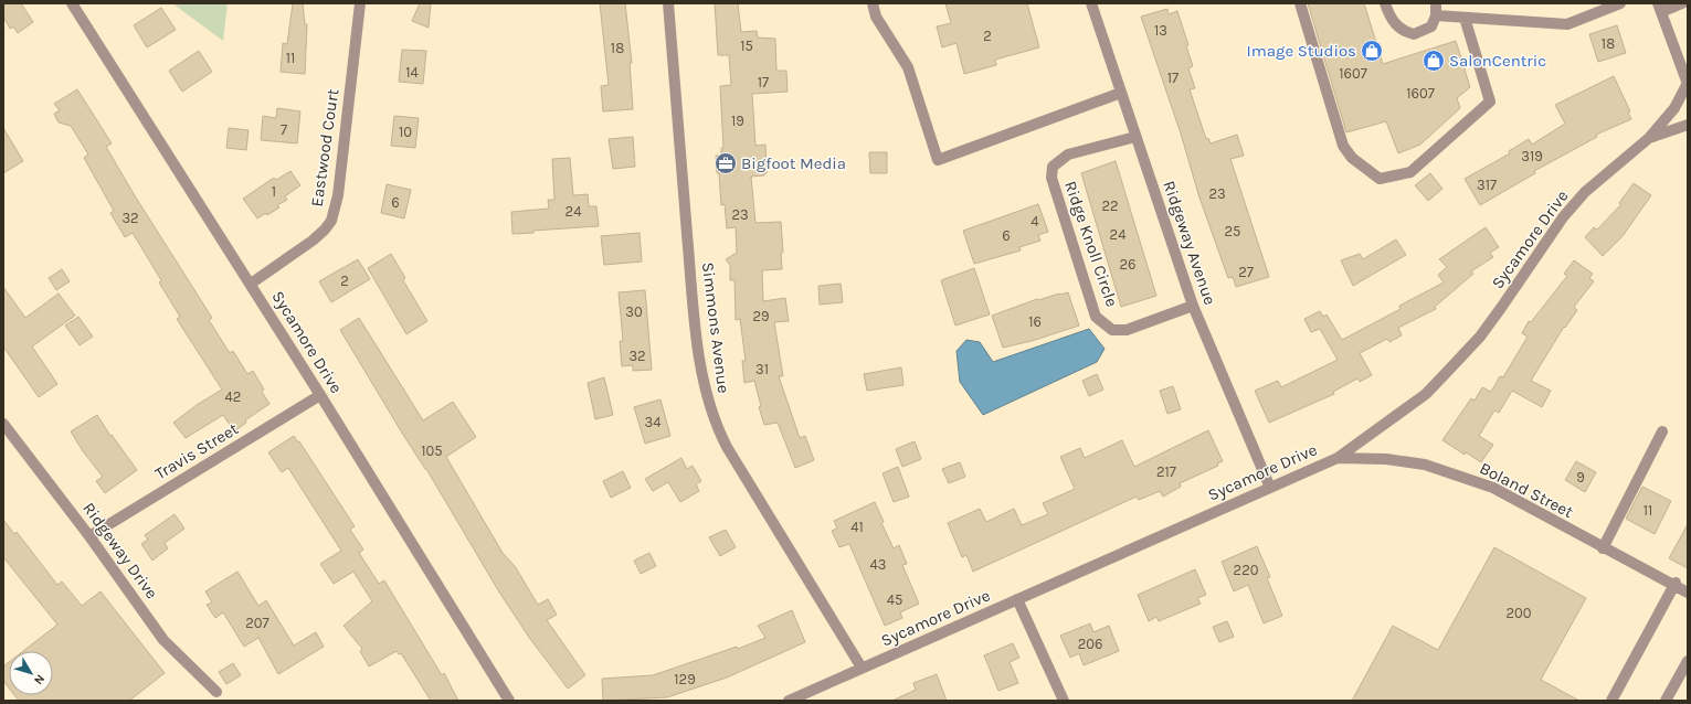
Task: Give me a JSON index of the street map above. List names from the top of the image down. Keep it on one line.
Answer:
{"streets":{"street":["Eastwood Court","Sycamore Drive","Ridgeway Avenue","Ridge Knoll Circle","Simmons Avenue","Travis Street","Boland Street","Ridgeway Drive"]},"crossings":[["Eastwood Court","Sycamore Drive"],["Sycamore Drive","Ridgeway Avenue"],["Sycamore Drive","Simmons Avenue"],["Sycamore Drive","Travis Street"],["Sycamore Drive","Boland Street"],["Ridgeway Avenue","Ridge Knoll Circle"],["Travis Street","Ridgeway Drive"]],"places":{"shop":["Image Studios","SalonCentric"],"office":["Bigfoot Media"]},"house_numbers":["13","2","18","15","18","11","14","1607","17","17","1607","19","7","10","319","317","1","23","6","22","24","23","32","4","25","24","6","26","27","2","30","29","16","32","31","42","34","105","217","9","11","41","43","220","45","200","207","206","129"],"north":"bottom right"}
